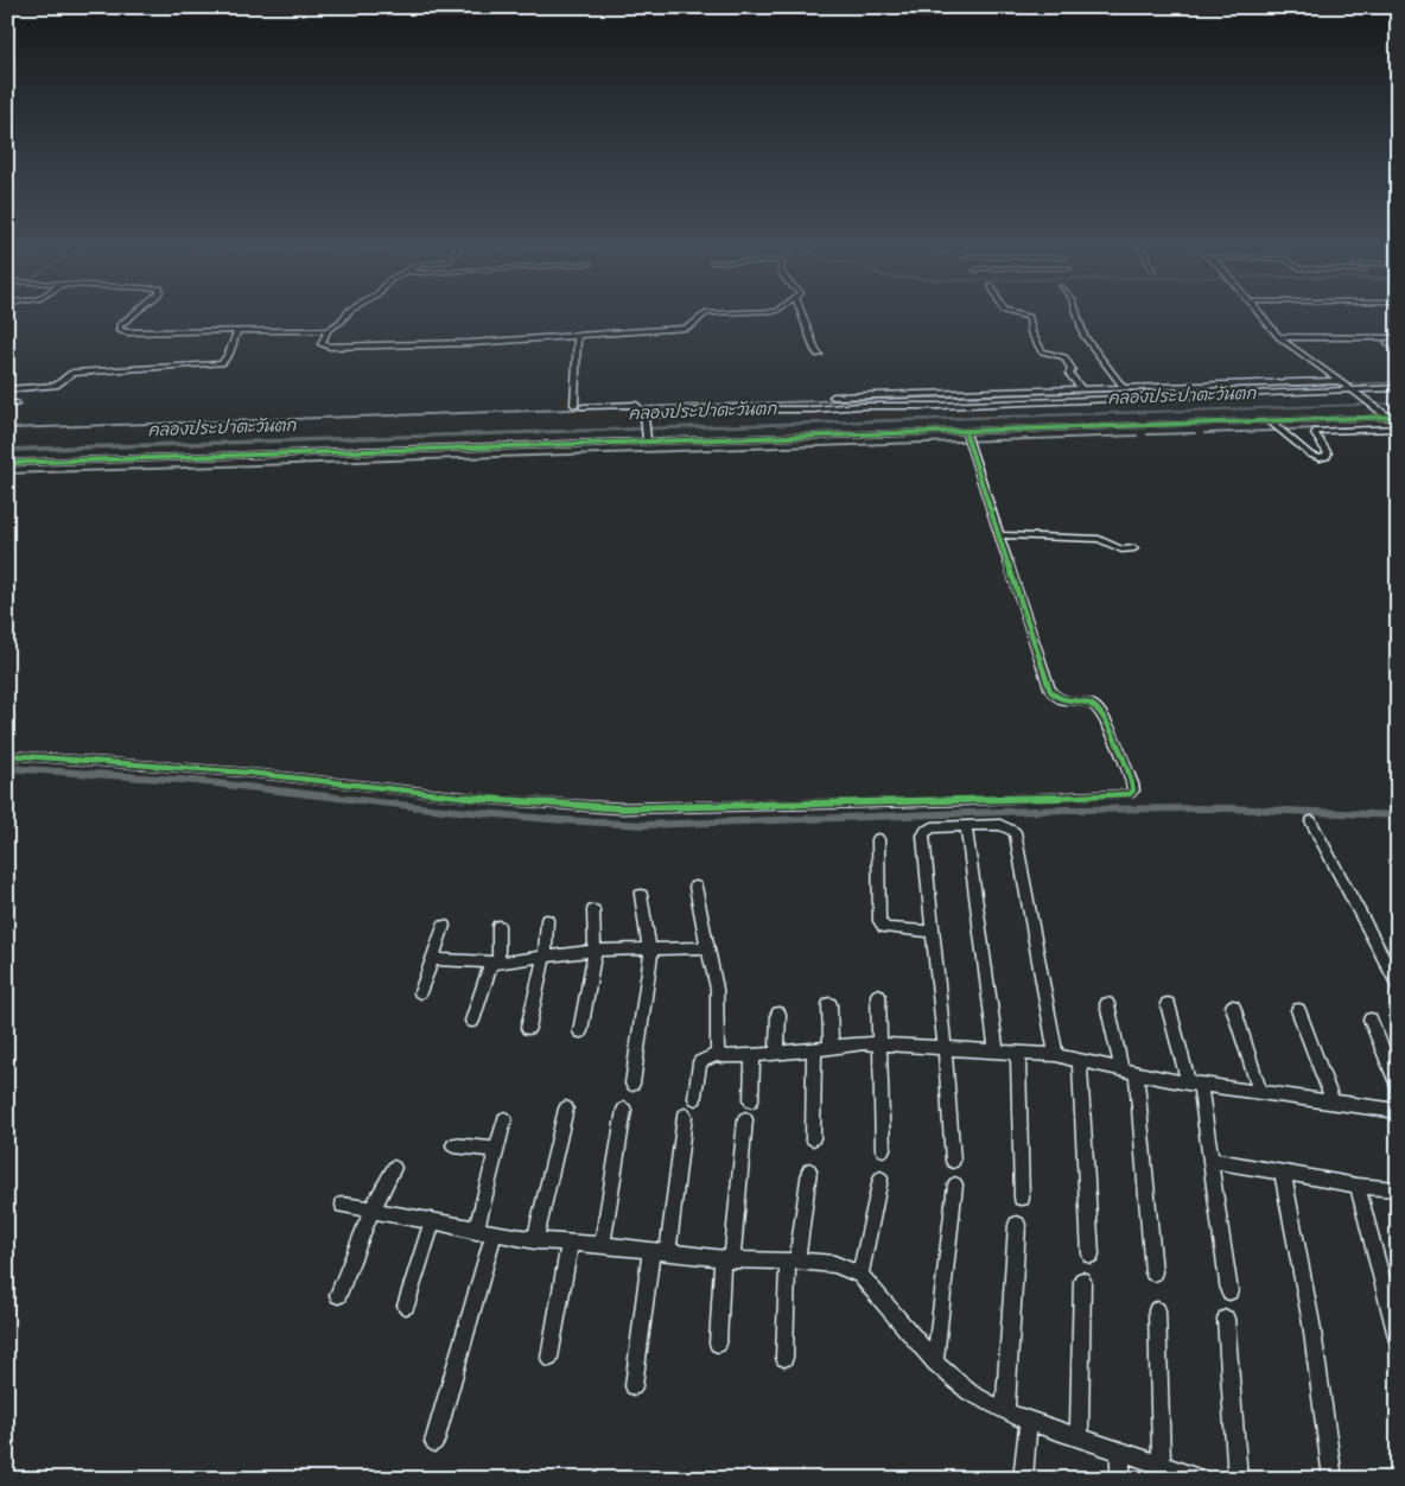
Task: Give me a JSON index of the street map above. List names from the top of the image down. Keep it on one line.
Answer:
{"water":["คลองประปาตะวันตก"]}
